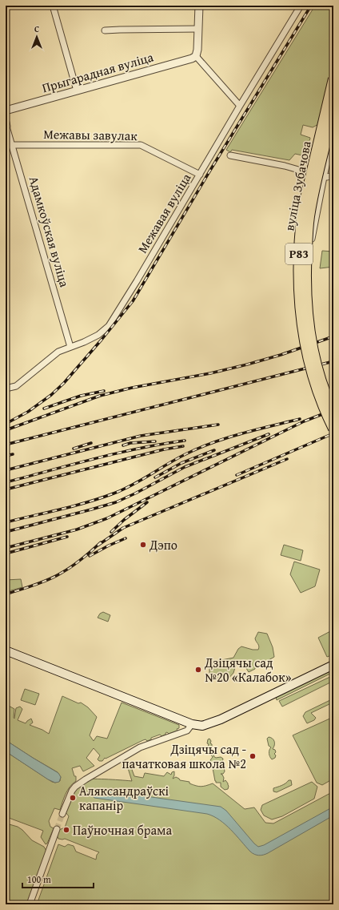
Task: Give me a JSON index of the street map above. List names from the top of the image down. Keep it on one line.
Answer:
{"streets":{"highway":["вуліца Зубачова","Р83"],"street":["Прыгарадная вуліца","Межавы завулак","Межавая вуліца","Адамкоўская вуліца"]},"crossings":[["Межавы завулак","Межавая вуліца"],["Межавы завулак","Адамкоўская вуліца"],["Межавая вуліца","Адамкоўская вуліца"]],"places":["Дэпо","Дзіцячы сад №20 «Калабок»","Дзіцячы сад - пачатковая школа №2","Аляксандраўскі капанір","Паўночная брама"],"scale_bar":"100 m","north":"top"}
